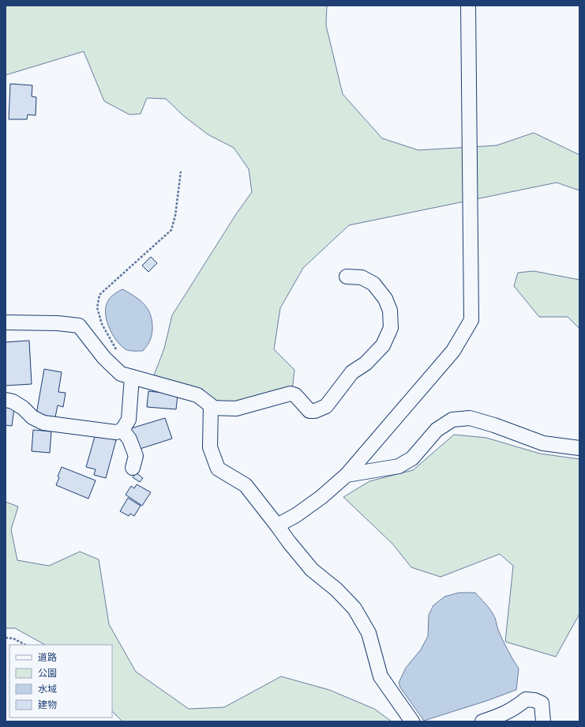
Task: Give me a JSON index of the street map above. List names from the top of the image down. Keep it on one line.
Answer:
{"legend":["道路","公園","水域","建物"]}
